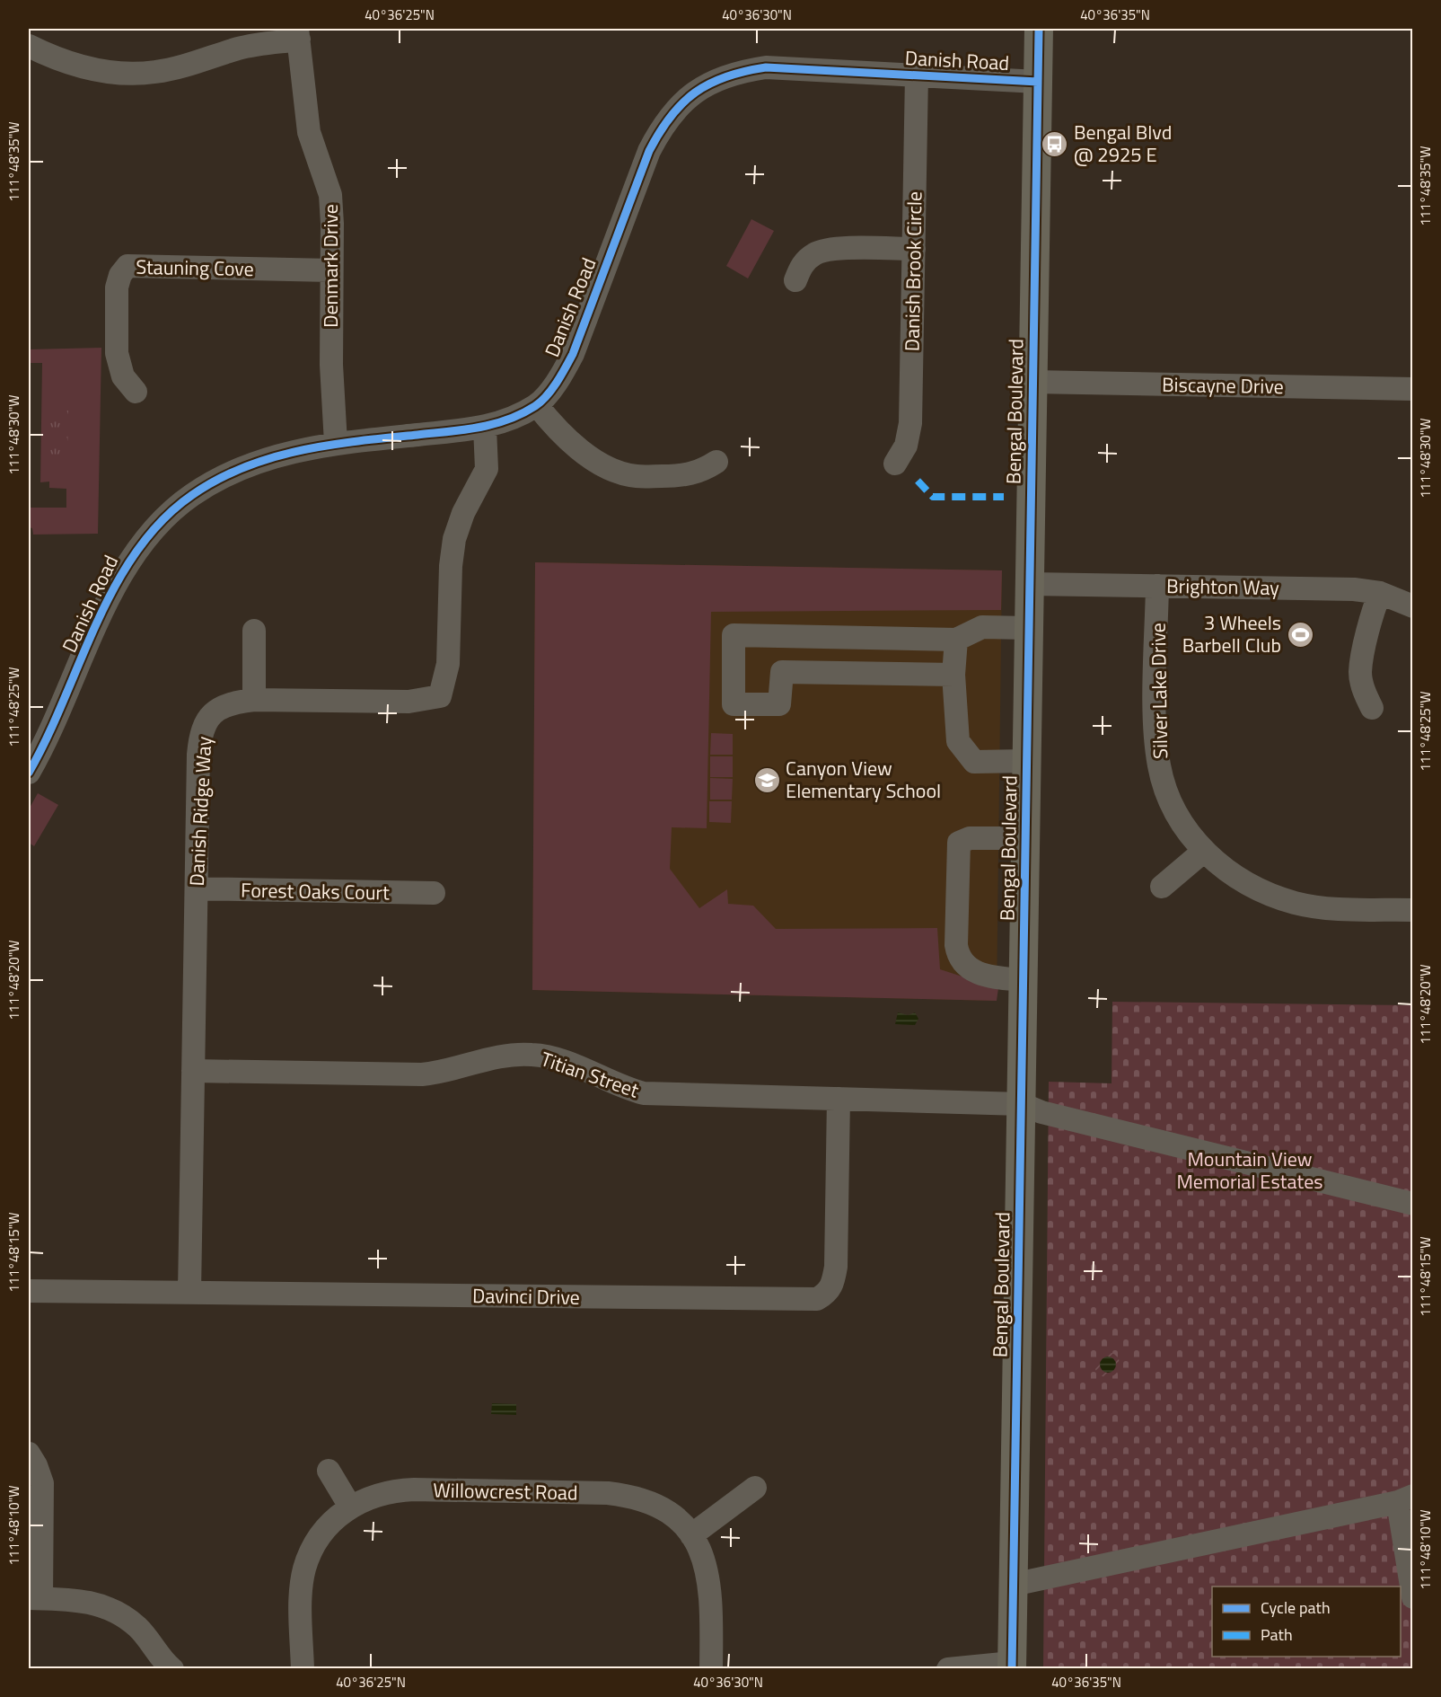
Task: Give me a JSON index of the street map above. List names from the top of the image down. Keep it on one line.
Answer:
{"streets":{"main road":["Bengal Boulevard"],"street":["Danish Road","Denmark Drive","Stauning Cove","Danish Brook Circle","Biscayne Drive","Brighton Way","Silver Lake Drive","Danish Ridge Way","Forest Oaks Court","Titian Street","Davinci Drive","Willowcrest Road"]},"crossings":[["Danish Road","Denmark Drive"],["Danish Road","Danish Brook Circle"],["Danish Road","Bengal Boulevard"],["Danish Road","Danish Ridge Way"],["Denmark Drive","Stauning Cove"],["Biscayne Drive","Bengal Boulevard"],["Bengal Boulevard","Brighton Way"],["Bengal Boulevard","Titian Street"],["Brighton Way","Silver Lake Drive"],["Danish Ridge Way","Forest Oaks Court"],["Danish Ridge Way","Titian Street"],["Danish Ridge Way","Davinci Drive"],["Titian Street","Davinci Drive"]],"parks":["Mountain View Memorial Estates"],"places":{"bus stop":["Bengal Blvd @ 2925 E"],"sports":["3 Wheels Barbell Club"],"school or university":["Canyon View Elementary School"]},"legend":["Cycle path","Path"],"coordinates":["40°36'25\"N","40°36'30\"N","40°36'35\"N","111°48'35\"W","111°48'30\"W","111°48'25\"W","111°48'20\"W","111°48'15\"W","111°48'10\"W"]}
